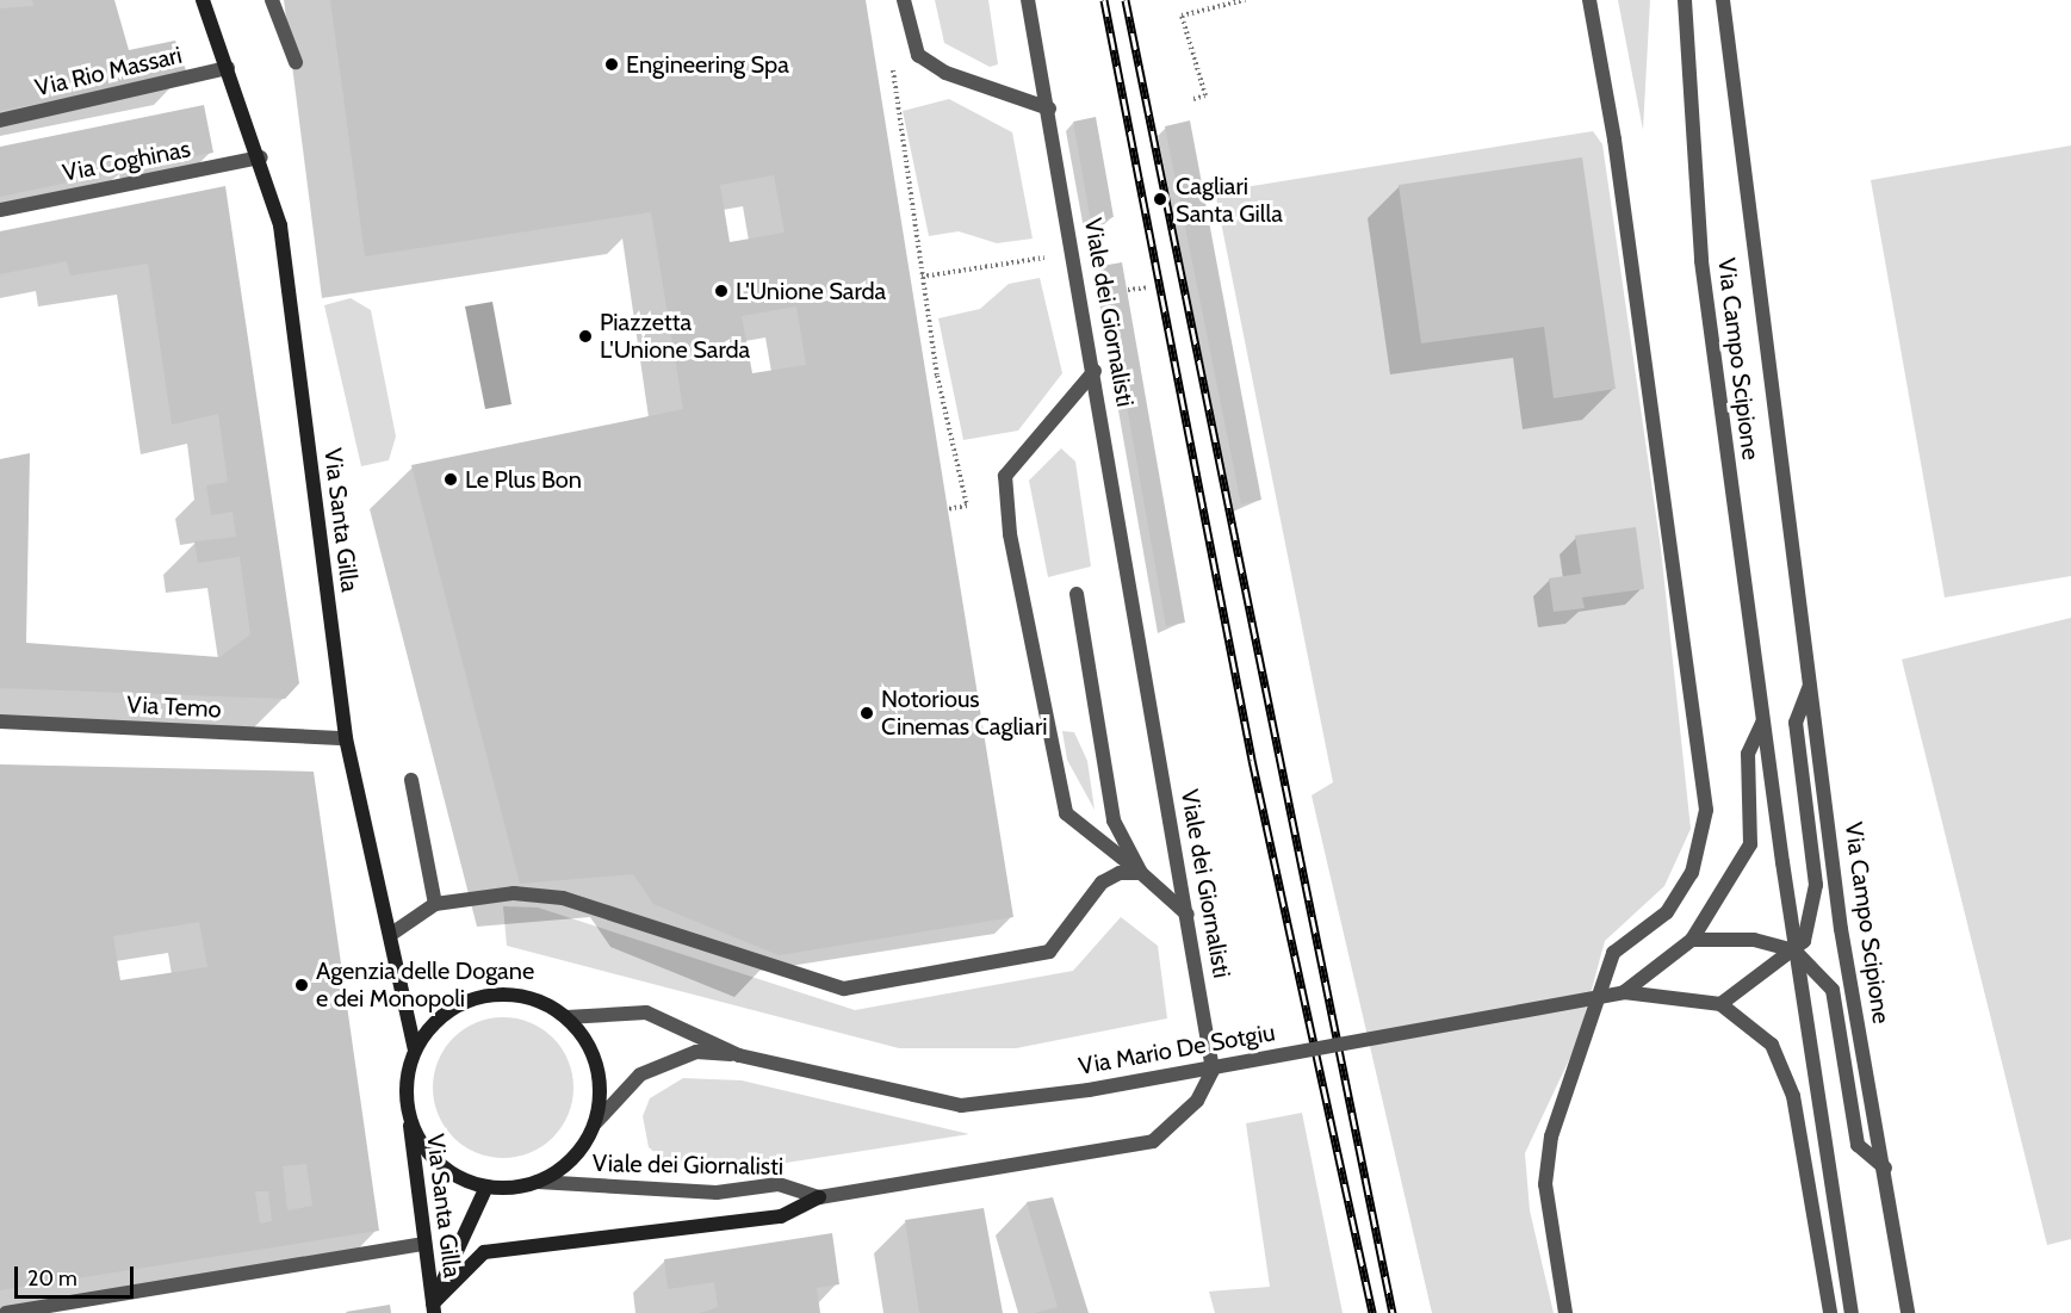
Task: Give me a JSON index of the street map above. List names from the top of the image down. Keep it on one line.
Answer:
{"streets":{"street":["Via Rio Massari","Via Coghinas","Viale dei Giornalisti","Via Campo Scipione","Via Santa Gilla","Via Temo","Via Mario De Sotgiu"]},"crossings":[["Via Rio Massari","Via Santa Gilla"],["Via Coghinas","Via Santa Gilla"],["Viale dei Giornalisti","Via Santa Gilla"],["Viale dei Giornalisti","Via Mario De Sotgiu"],["Via Santa Gilla","Via Temo"],["Via Santa Gilla","Via Mario De Sotgiu"]],"places":["Engineering Spa","Cagliari Santa Gilla","L'Unione Sarda","Piazzetta L'Unione Sarda","Le Plus Bon","Notorious Cinemas Cagliari","Agenzia delle Dogane e dei Monopoli"],"scale_bar":"20 m"}
